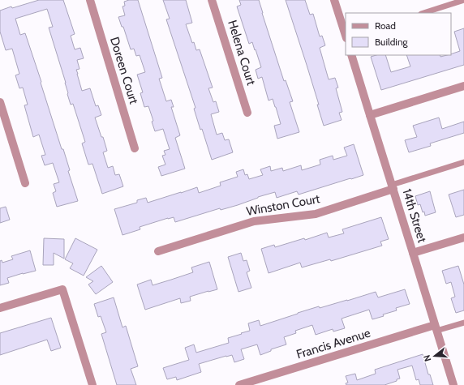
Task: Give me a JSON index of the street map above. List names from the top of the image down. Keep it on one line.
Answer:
{"streets":{"street":["Helena Court","Doreen Court","Winston Court","14th Street","Francis Avenue"]},"crossings":[["Winston Court","14th Street"],["14th Street","Francis Avenue"]],"legend":["Road","Building"],"north":"left"}
